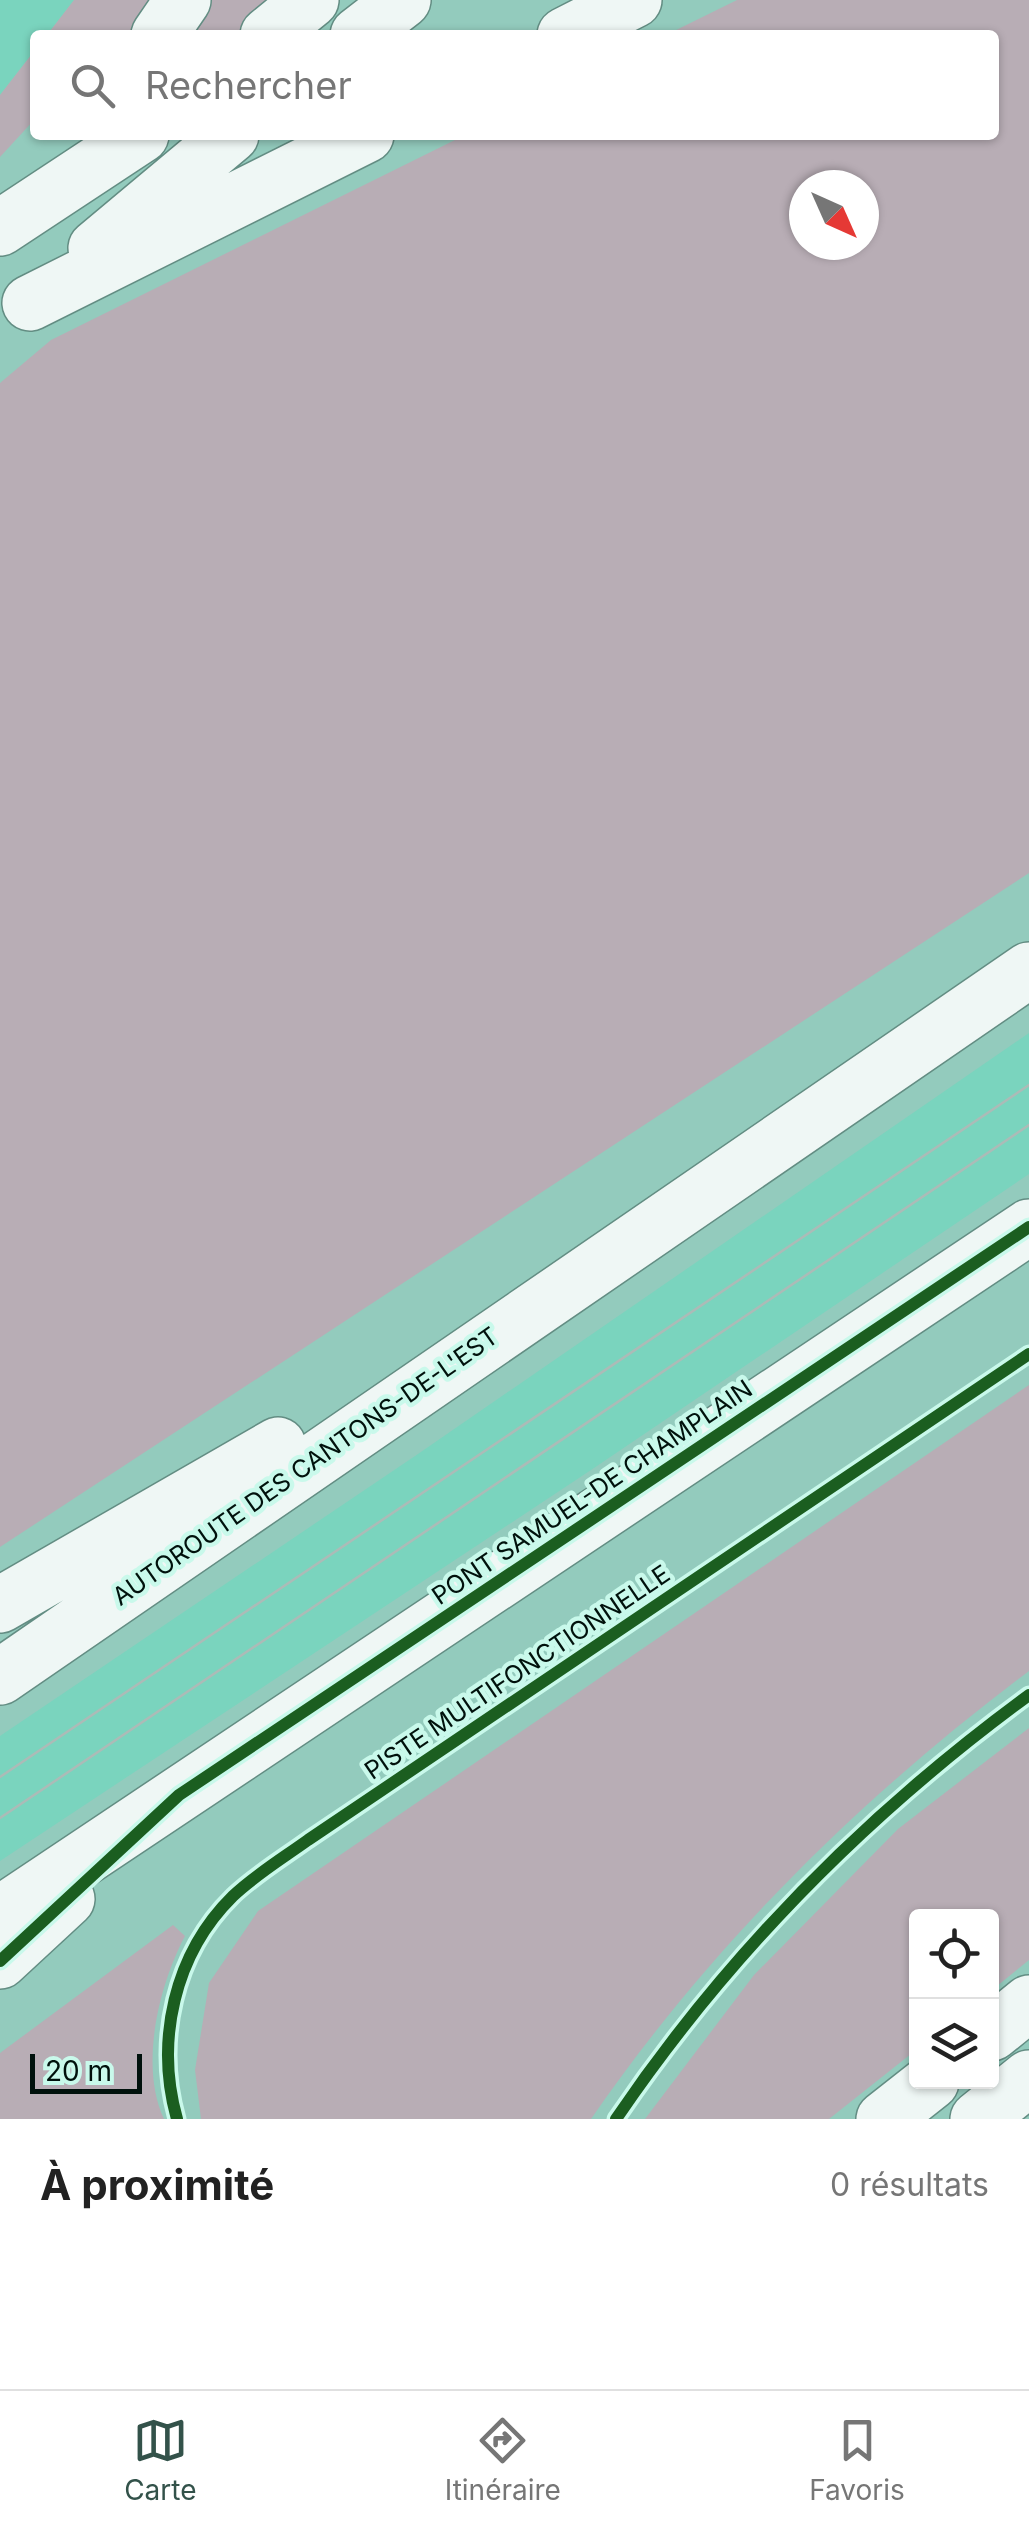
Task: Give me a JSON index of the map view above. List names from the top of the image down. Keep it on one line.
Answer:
{"streets":{"highway":["AUTOROUTE DES CANTONS-DE-L'EST","PONT SAMUEL-DE CHAMPLAIN"],"cycle path":["PISTE MULTIFONCTIONNELLE"]},"scale_bar":"20 m","north":"bottom right","page":{"search":"Rechercher","scale":"20 m","heading":["À proximité","0 résultats"],"nav":["Carte","Itinéraire","Favoris"]}}
